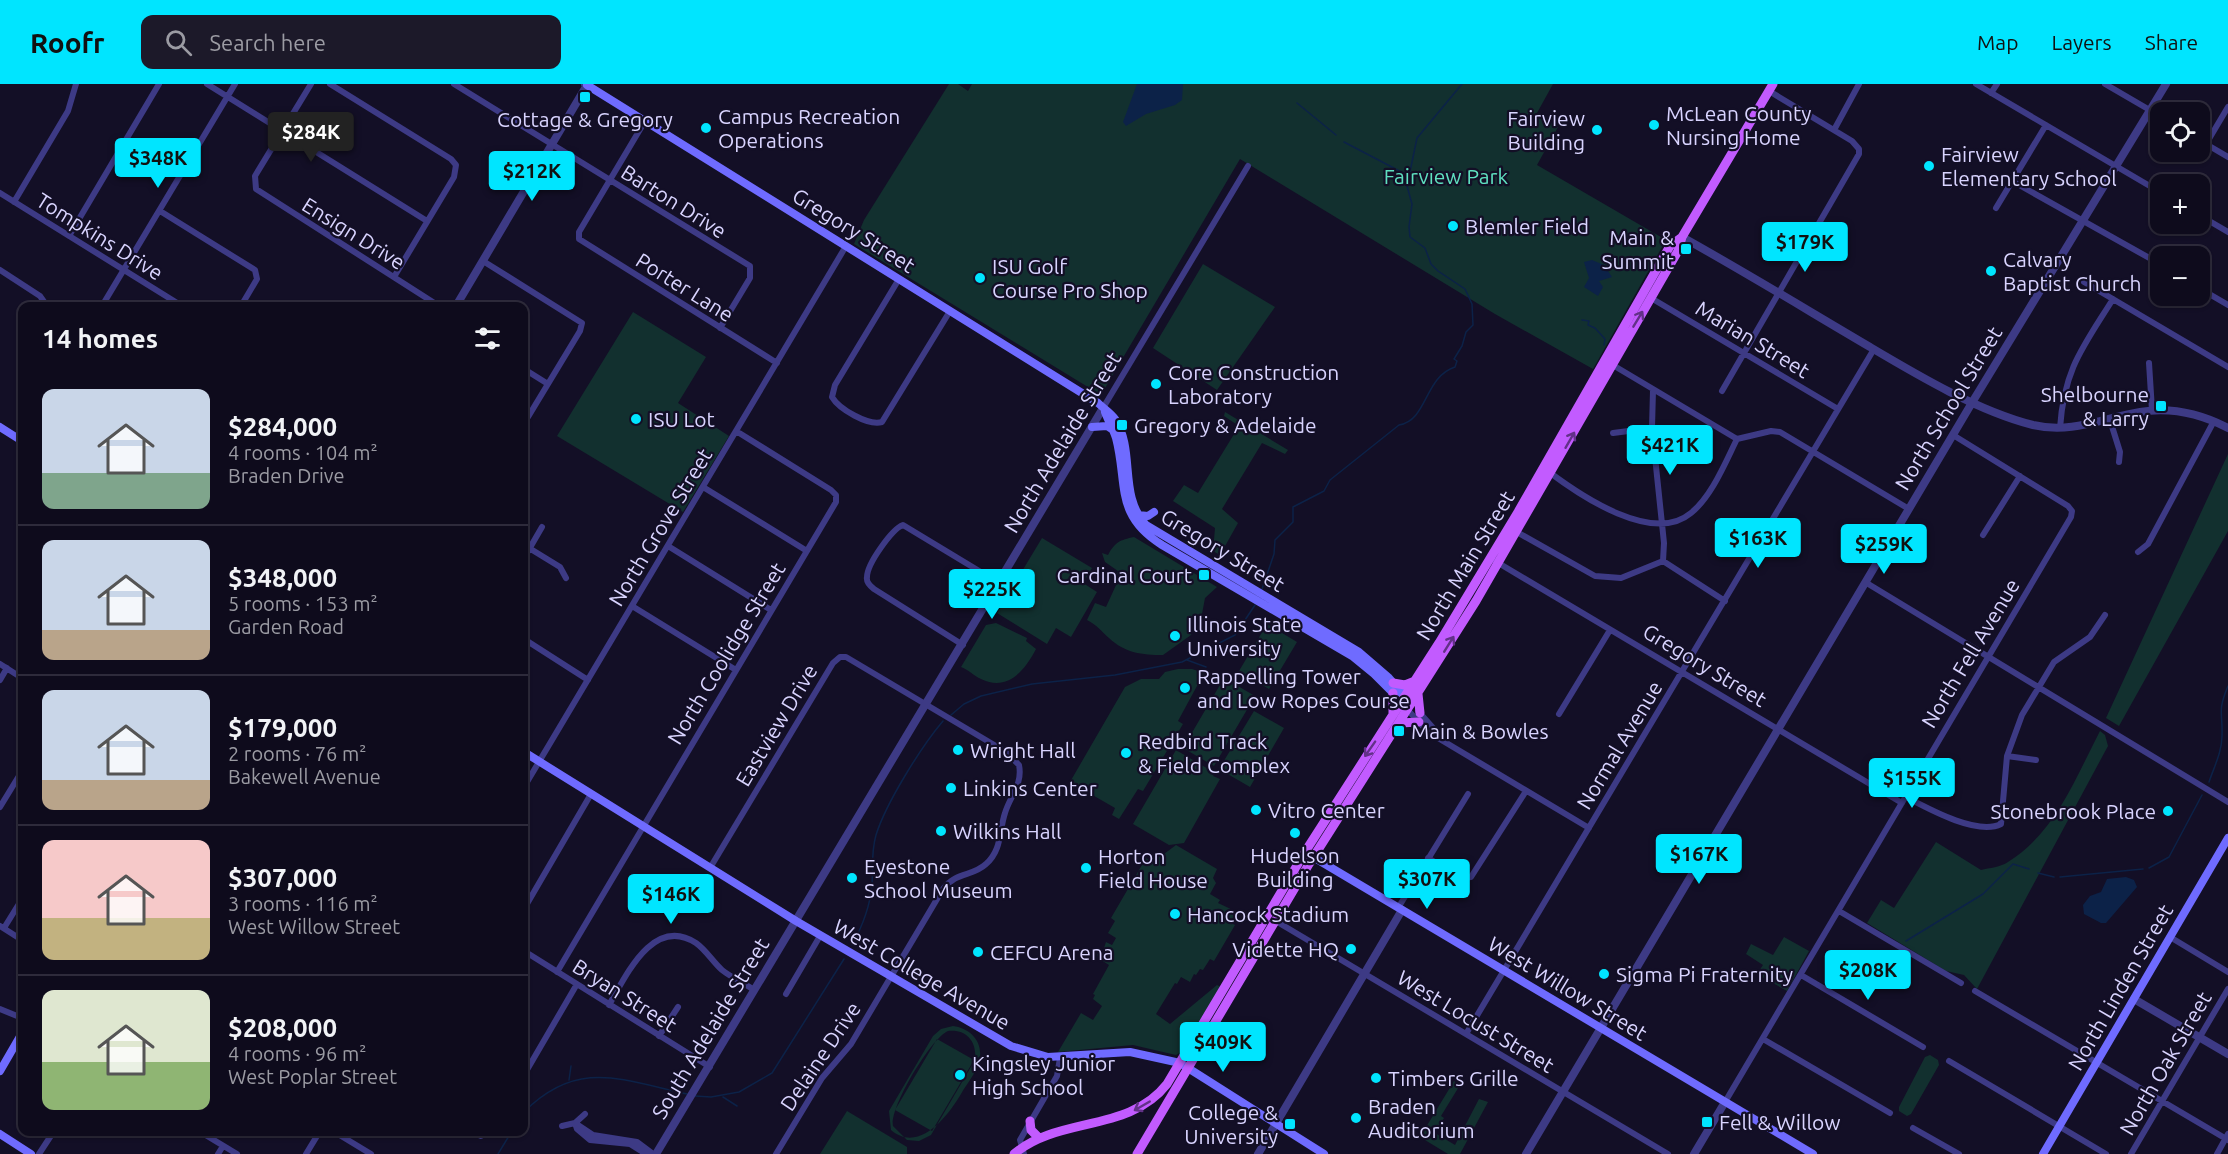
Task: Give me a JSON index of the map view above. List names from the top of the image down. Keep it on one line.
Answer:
{"streets":{"main road":["Gregory Street","North Main Street","West College Avenue","North Linden Street","West Willow Street"],"street":["Barton Drive","Ensign Drive","Tompkins Drive","Porter Lane","Marian Street","North School Street","North Adelaide Street","North Grove Street","North Coolidge Street","North Fell Avenue","Eastview Drive","Normal Avenue","Bryan Street","West Locust Street","South Adelaide Street","Delaine Drive","North Oak Street"]},"crossings":[["Barton Drive","Porter Lane"],["Gregory Street","North School Street"],["Gregory Street","North Adelaide Street"],["Gregory Street","North Grove Street"],["Gregory Street","North Main Street"],["Gregory Street","North Fell Avenue"],["Gregory Street","Normal Avenue"],["Porter Lane","North Grove Street"],["Marian Street","North Main Street"],["Marian Street","Normal Avenue"],["North School Street","West Willow Street"],["North School Street","West Locust Street"],["North Adelaide Street","Eastview Drive"],["North Adelaide Street","West College Avenue"],["North Adelaide Street","South Adelaide Street"],["North Adelaide Street","Delaine Drive"],["North Grove Street","North Coolidge Street"],["North Grove Street","West College Avenue"],["North Main Street","West College Avenue"],["North Main Street","West Willow Street"],["North Main Street","West Locust Street"],["North Coolidge Street","West College Avenue"],["North Coolidge Street","Bryan Street"],["North Fell Avenue","West Willow Street"],["Eastview Drive","West College Avenue"],["Eastview Drive","Delaine Drive"],["Normal Avenue","West Willow Street"],["Normal Avenue","West Locust Street"],["West College Avenue","South Adelaide Street"],["West College Avenue","Delaine Drive"],["Bryan Street","South Adelaide Street"]],"parks":["Fairview Park"],"places":{"transit":["Cottage & Gregory","Main & Summit","Shelbourne & Larry","Gregory & Adelaide","Cardinal Court","Main & Bowles","Fell & Willow","College & University"],"other":["McLean County Nursing Home","Campus Recreation Operations","Fairview Building","Fairview Elementary School","Blemler Field","Calvary Baptist Church","ISU Golf Course Pro Shop","Core Construction Laboratory","ISU Lot","Illinois State University","Rappelling Tower and Low Ropes Course","Wright Hall","Redbird Track & Field Complex","Linkins Center","Vitro Center","Stonebrook Place","Wilkins Hall","Hudelson Building","Horton Field House","Eyestone School Museum","Hancock Stadium","Vidette HQ","CEFCU Arena","Sigma Pi Fraternity","Kingsley Junior High School","Timbers Grille","Braden Auditorium"]},"page":{"header":"Roofr","search":"Search here","nav":["Map","Layers","Share"],"map_buttons":["+","−"],"price":["$284K","$348K","$212K","$179K","$421K","$163K","$259K","$225K","$155K","$167K","$307K","$146K","$208K","$409K"],"heading":"14 homes","list":[{"name":"$284,000","note":"4 rooms · 104 m² · Braden Drive"},{"name":"$348,000","note":"5 rooms · 153 m² · Garden Road"},{"name":"$179,000","note":"2 rooms · 76 m² · Bakewell Avenue"},{"name":"$307,000","note":"3 rooms · 116 m² · West Willow Street"},{"name":"$208,000","note":"4 rooms · 96 m² · West Poplar Street"}]}}
